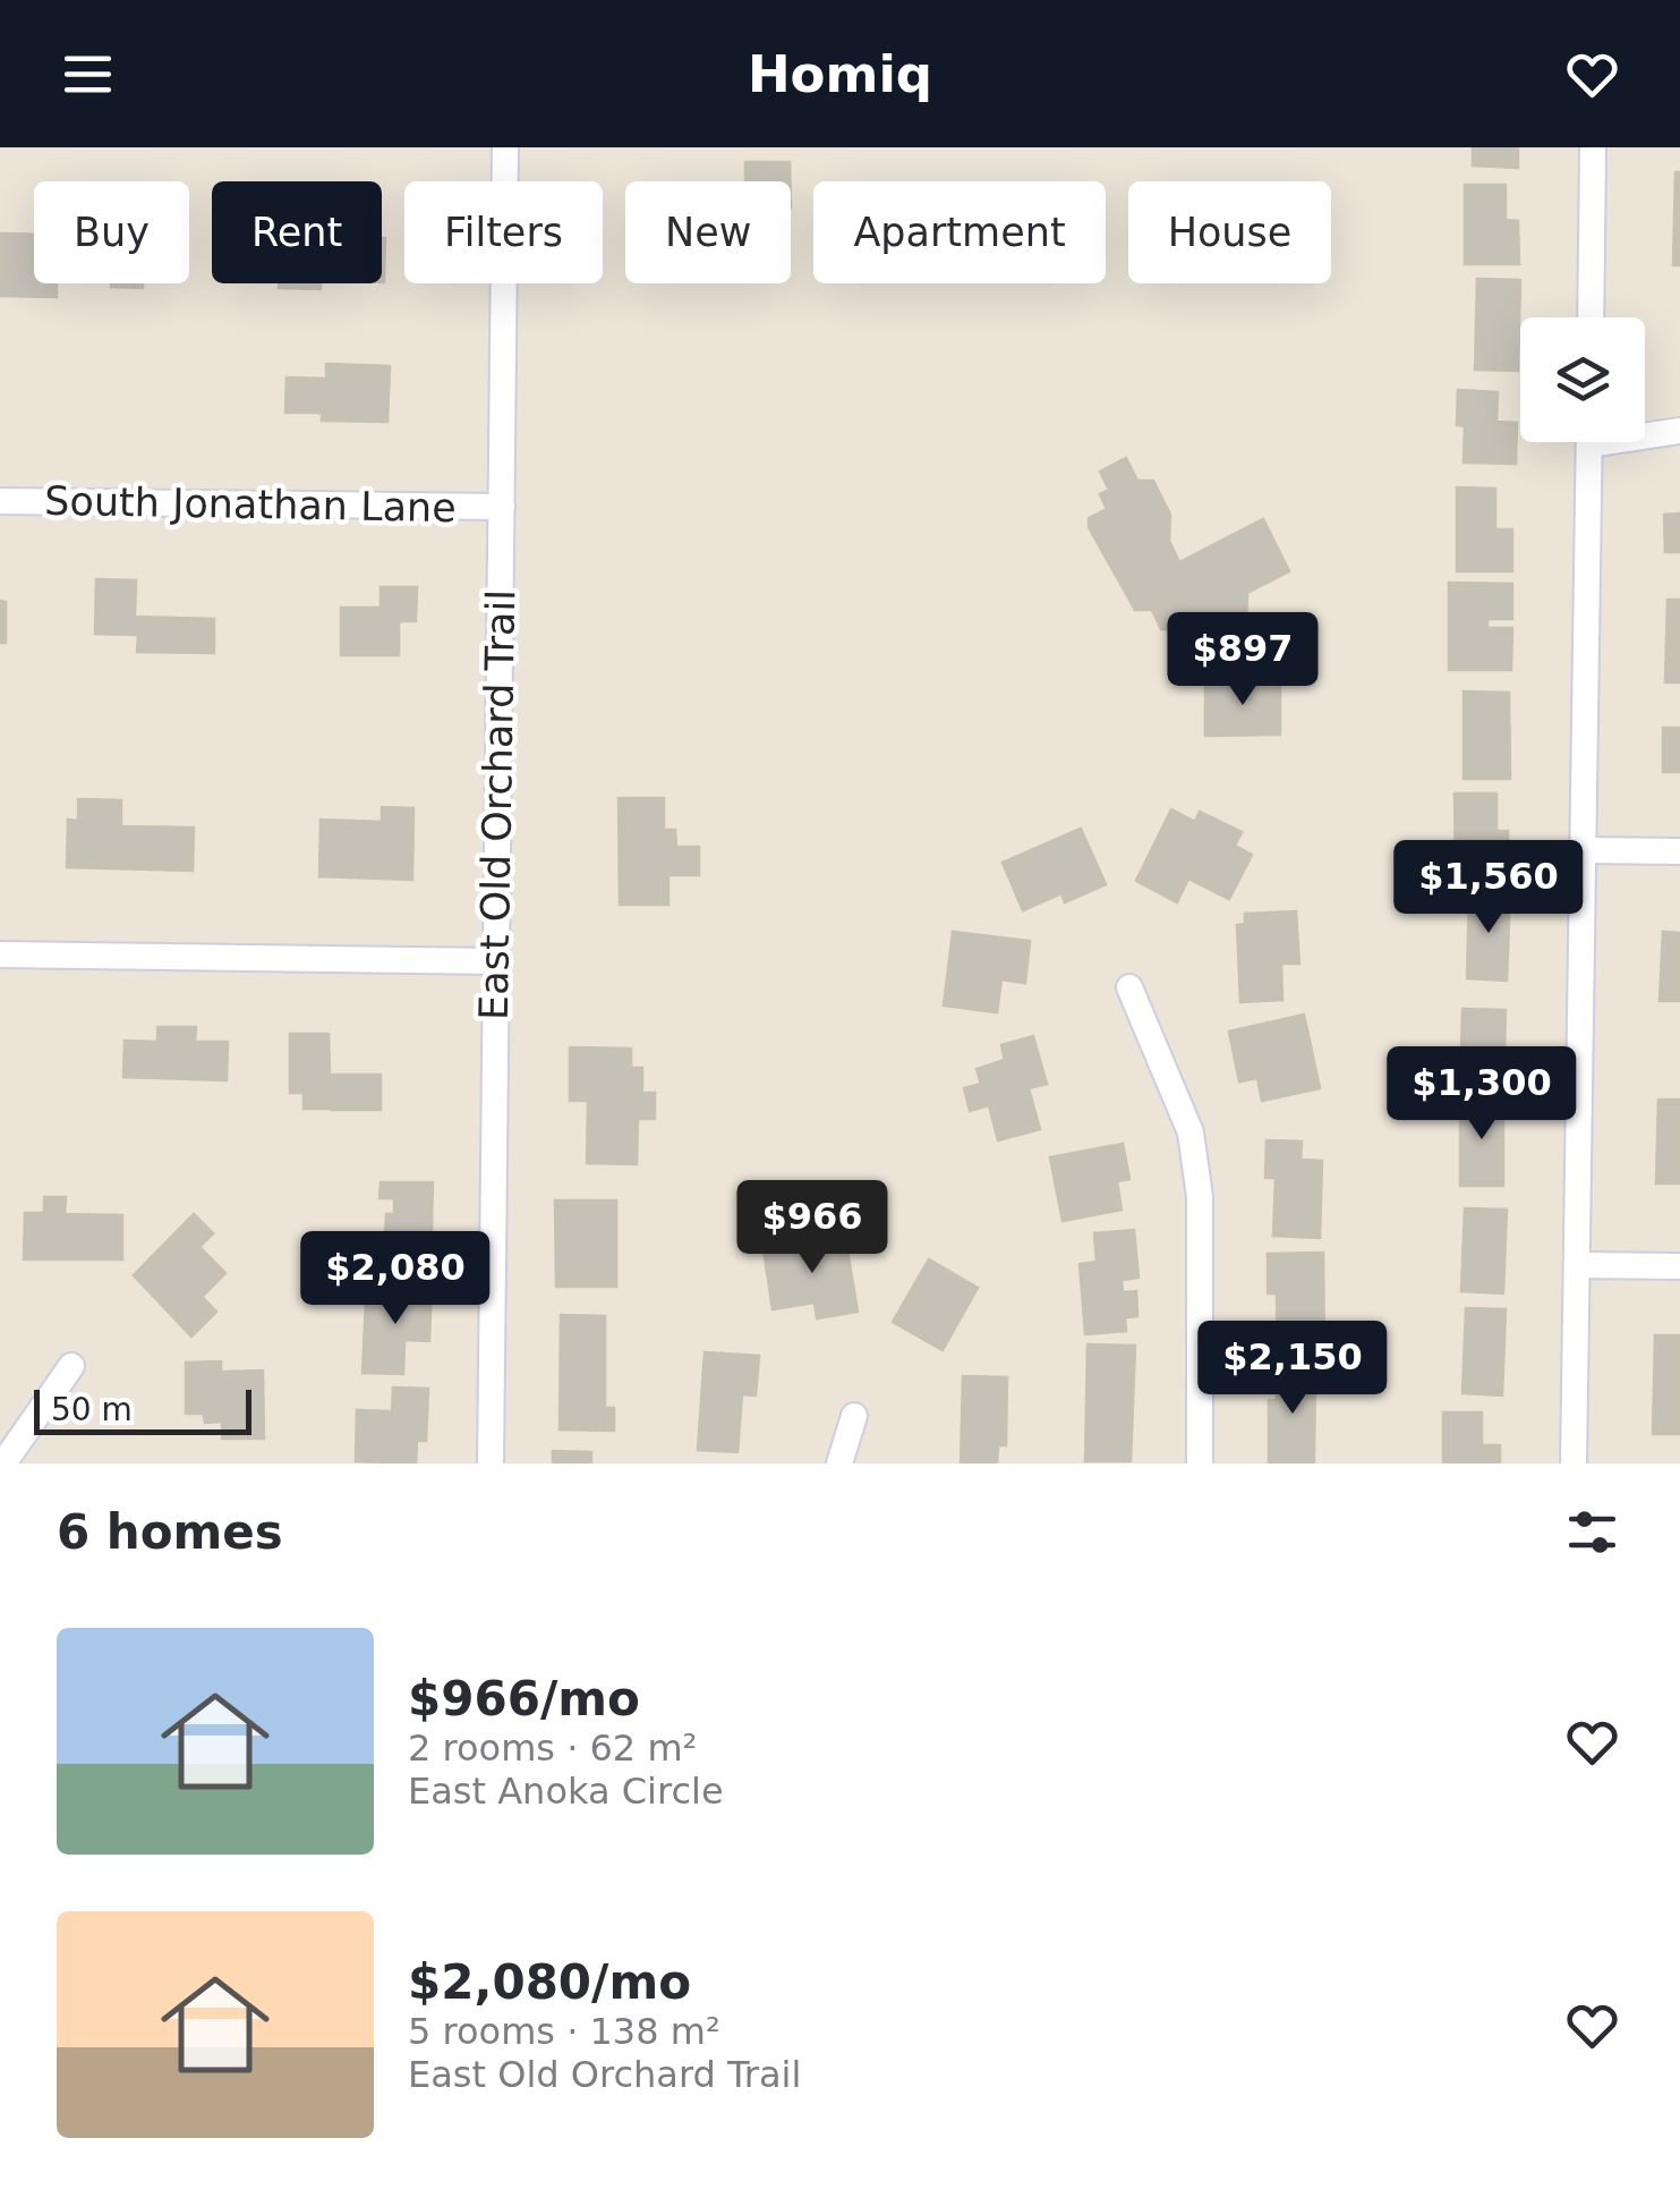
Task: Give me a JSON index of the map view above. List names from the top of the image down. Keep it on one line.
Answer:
{"streets":{"street":["South Jonathan Lane","East Old Orchard Trail"]},"crossings":[["South Jonathan Lane","East Old Orchard Trail"]],"scale_bar":"50 m","page":{"header":"Homiq","chip":["Buy","Rent","Filters","New","Apartment","House"],"price":["$897","$1,560","$1,300","$966","$2,080","$2,150"],"scale":"50 m","heading":"6 homes","list":[{"name":"$966/mo","note":"2 rooms · 62 m² · East Anoka Circle"},{"name":"$2,080/mo","note":"5 rooms · 138 m² · East Old Orchard Trail"}]}}
